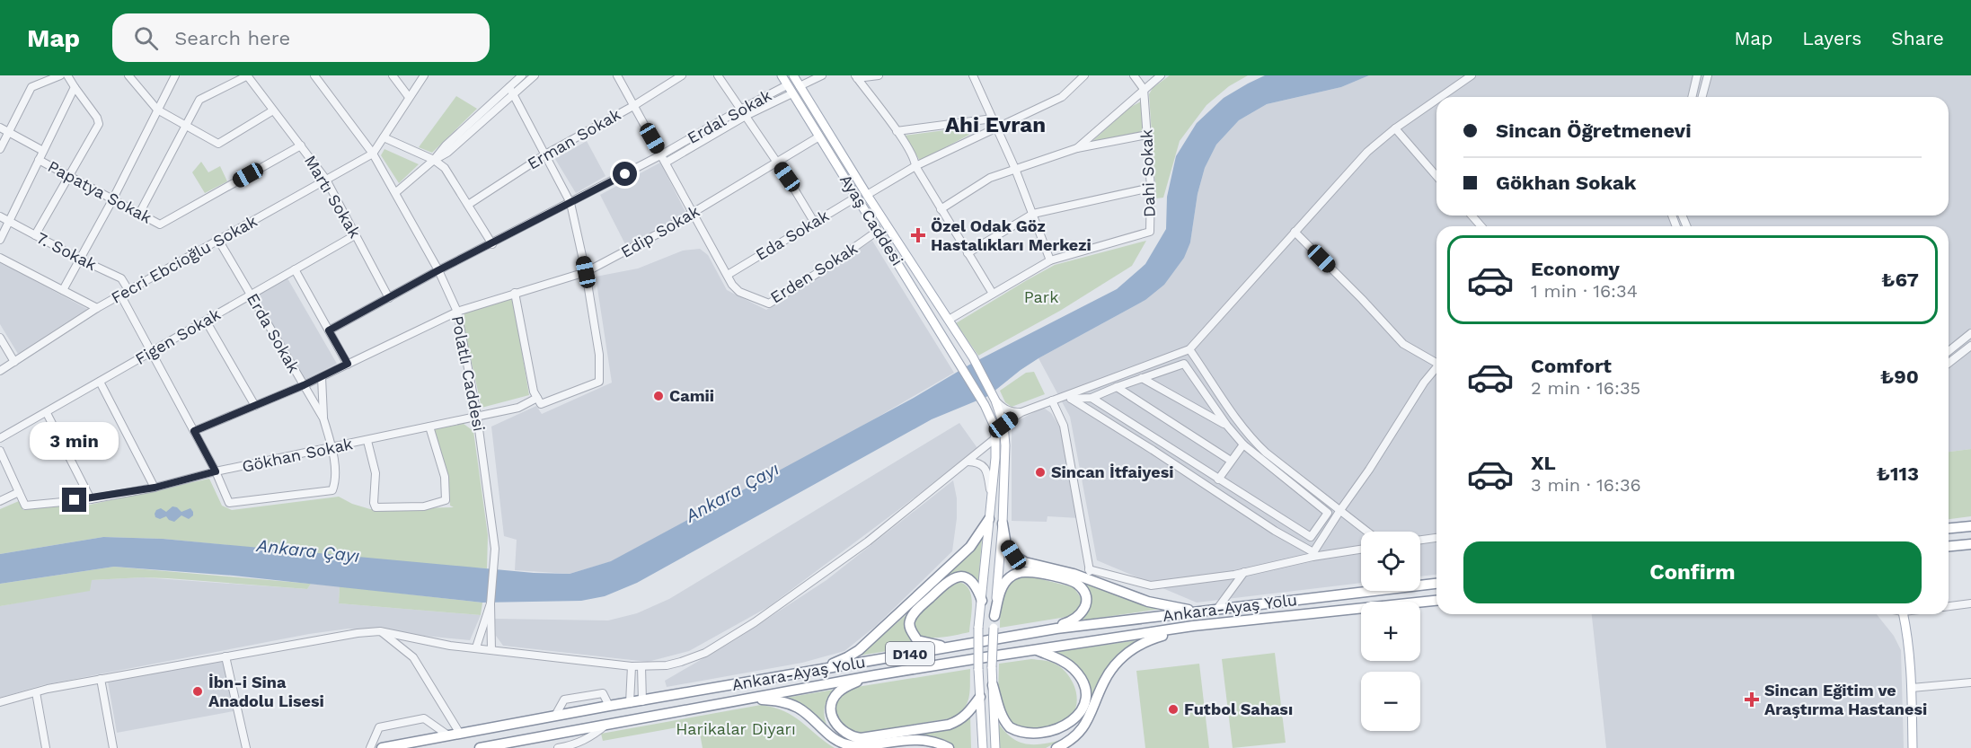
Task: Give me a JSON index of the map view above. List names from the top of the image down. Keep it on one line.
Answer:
{"streets":{"highway":["Ankara-Ayaş Yolu","D140"],"main road":["Ayaş Caddesi"],"street":["Erdal Sokak","Erman Sokak","Dahi Sokak","Papatya Sokak","Martı Sokak","Edip Sokak","Eda Sokak","7. Sokak","Fecri Ebcioğlu Sokak","Erden Sokak","Erda Sokak","Figen Sokak","Polatlı Caddesi","Gökhan Sokak"]},"crossings":[["Erdal Sokak","Martı Sokak"],["Erdal Sokak","Ayaş Caddesi"],["Erdal Sokak","Erden Sokak"],["Erdal Sokak","Polatlı Caddesi"],["Erman Sokak","Erden Sokak"],["Dahi Sokak","Ayaş Caddesi"],["Papatya Sokak","Martı Sokak"],["Martı Sokak","Fecri Ebcioğlu Sokak"],["Martı Sokak","Figen Sokak"],["Ayaş Caddesi","Edip Sokak"],["Ayaş Caddesi","Eda Sokak"],["Ayaş Caddesi","Erden Sokak"],["Edip Sokak","Erden Sokak"],["Edip Sokak","Erda Sokak"],["Edip Sokak","Polatlı Caddesi"],["Eda Sokak","Erden Sokak"],["7. Sokak","Fecri Ebcioğlu Sokak"],["Fecri Ebcioğlu Sokak","Erda Sokak"],["Fecri Ebcioğlu Sokak","Polatlı Caddesi"],["Erda Sokak","Figen Sokak"],["Erda Sokak","Gökhan Sokak"],["Polatlı Caddesi","Gökhan Sokak"]],"districts":["Ahi Evran"],"water":["Ankara Çayı"],"parks":["Park","Harikalar Diyarı"],"places":{"health":["Özel Odak Göz Hastalıkları Merkezi","Sincan Eğitim ve Araştırma Hastanesi"],"other":["Camii","Sincan İtfaiyesi","İbn-i Sina Anadolu Lisesi","Futbol Sahası"]},"page":{"header":"Map","search":"Search here","nav":["Map","Layers","Share"],"banner":["Sincan Öğretmenevi","Gökhan Sokak"],"list":[{"name":"Economy","note":"1 min · 16:34","value":"₺67"},{"name":"Comfort","note":"2 min · 16:35","value":"₺90"},{"name":"XL","note":"3 min · 16:36","value":"₺113"}],"bubble":"3 min","buttons":"Confirm","map_buttons":["+","−"]}}
